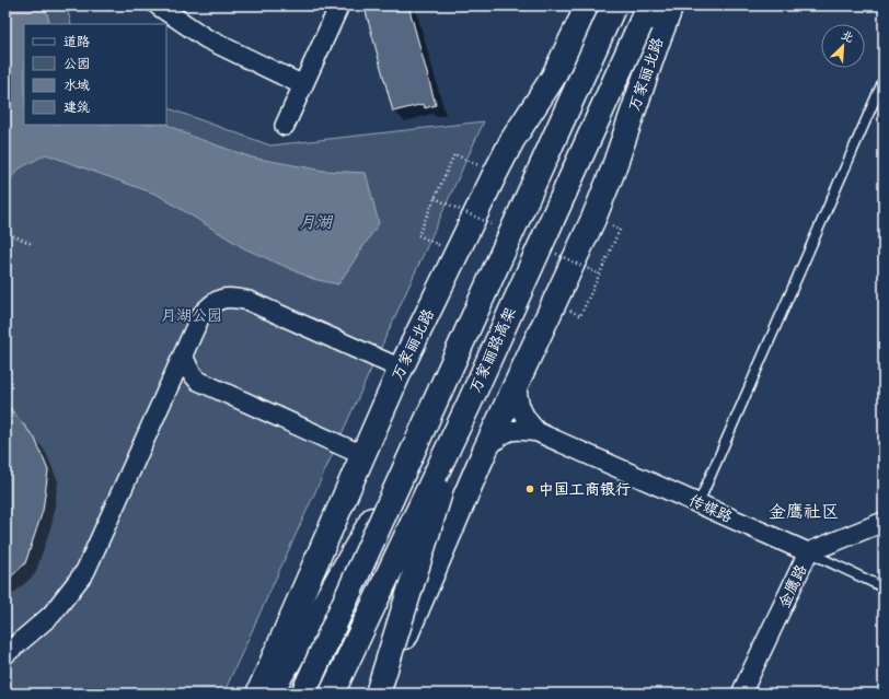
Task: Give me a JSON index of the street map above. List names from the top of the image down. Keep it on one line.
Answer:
{"streets":{"main road":["万家丽北路","万家丽路高架"],"street":["传媒路","金鹰路"]},"crossings":[["传媒路","金鹰路"]],"districts":["金鹰社区"],"water":["月湖"],"parks":["月湖公园"],"places":["中国工商银行"],"legend":["道路","公园","水域","建筑"],"north":"top right"}
